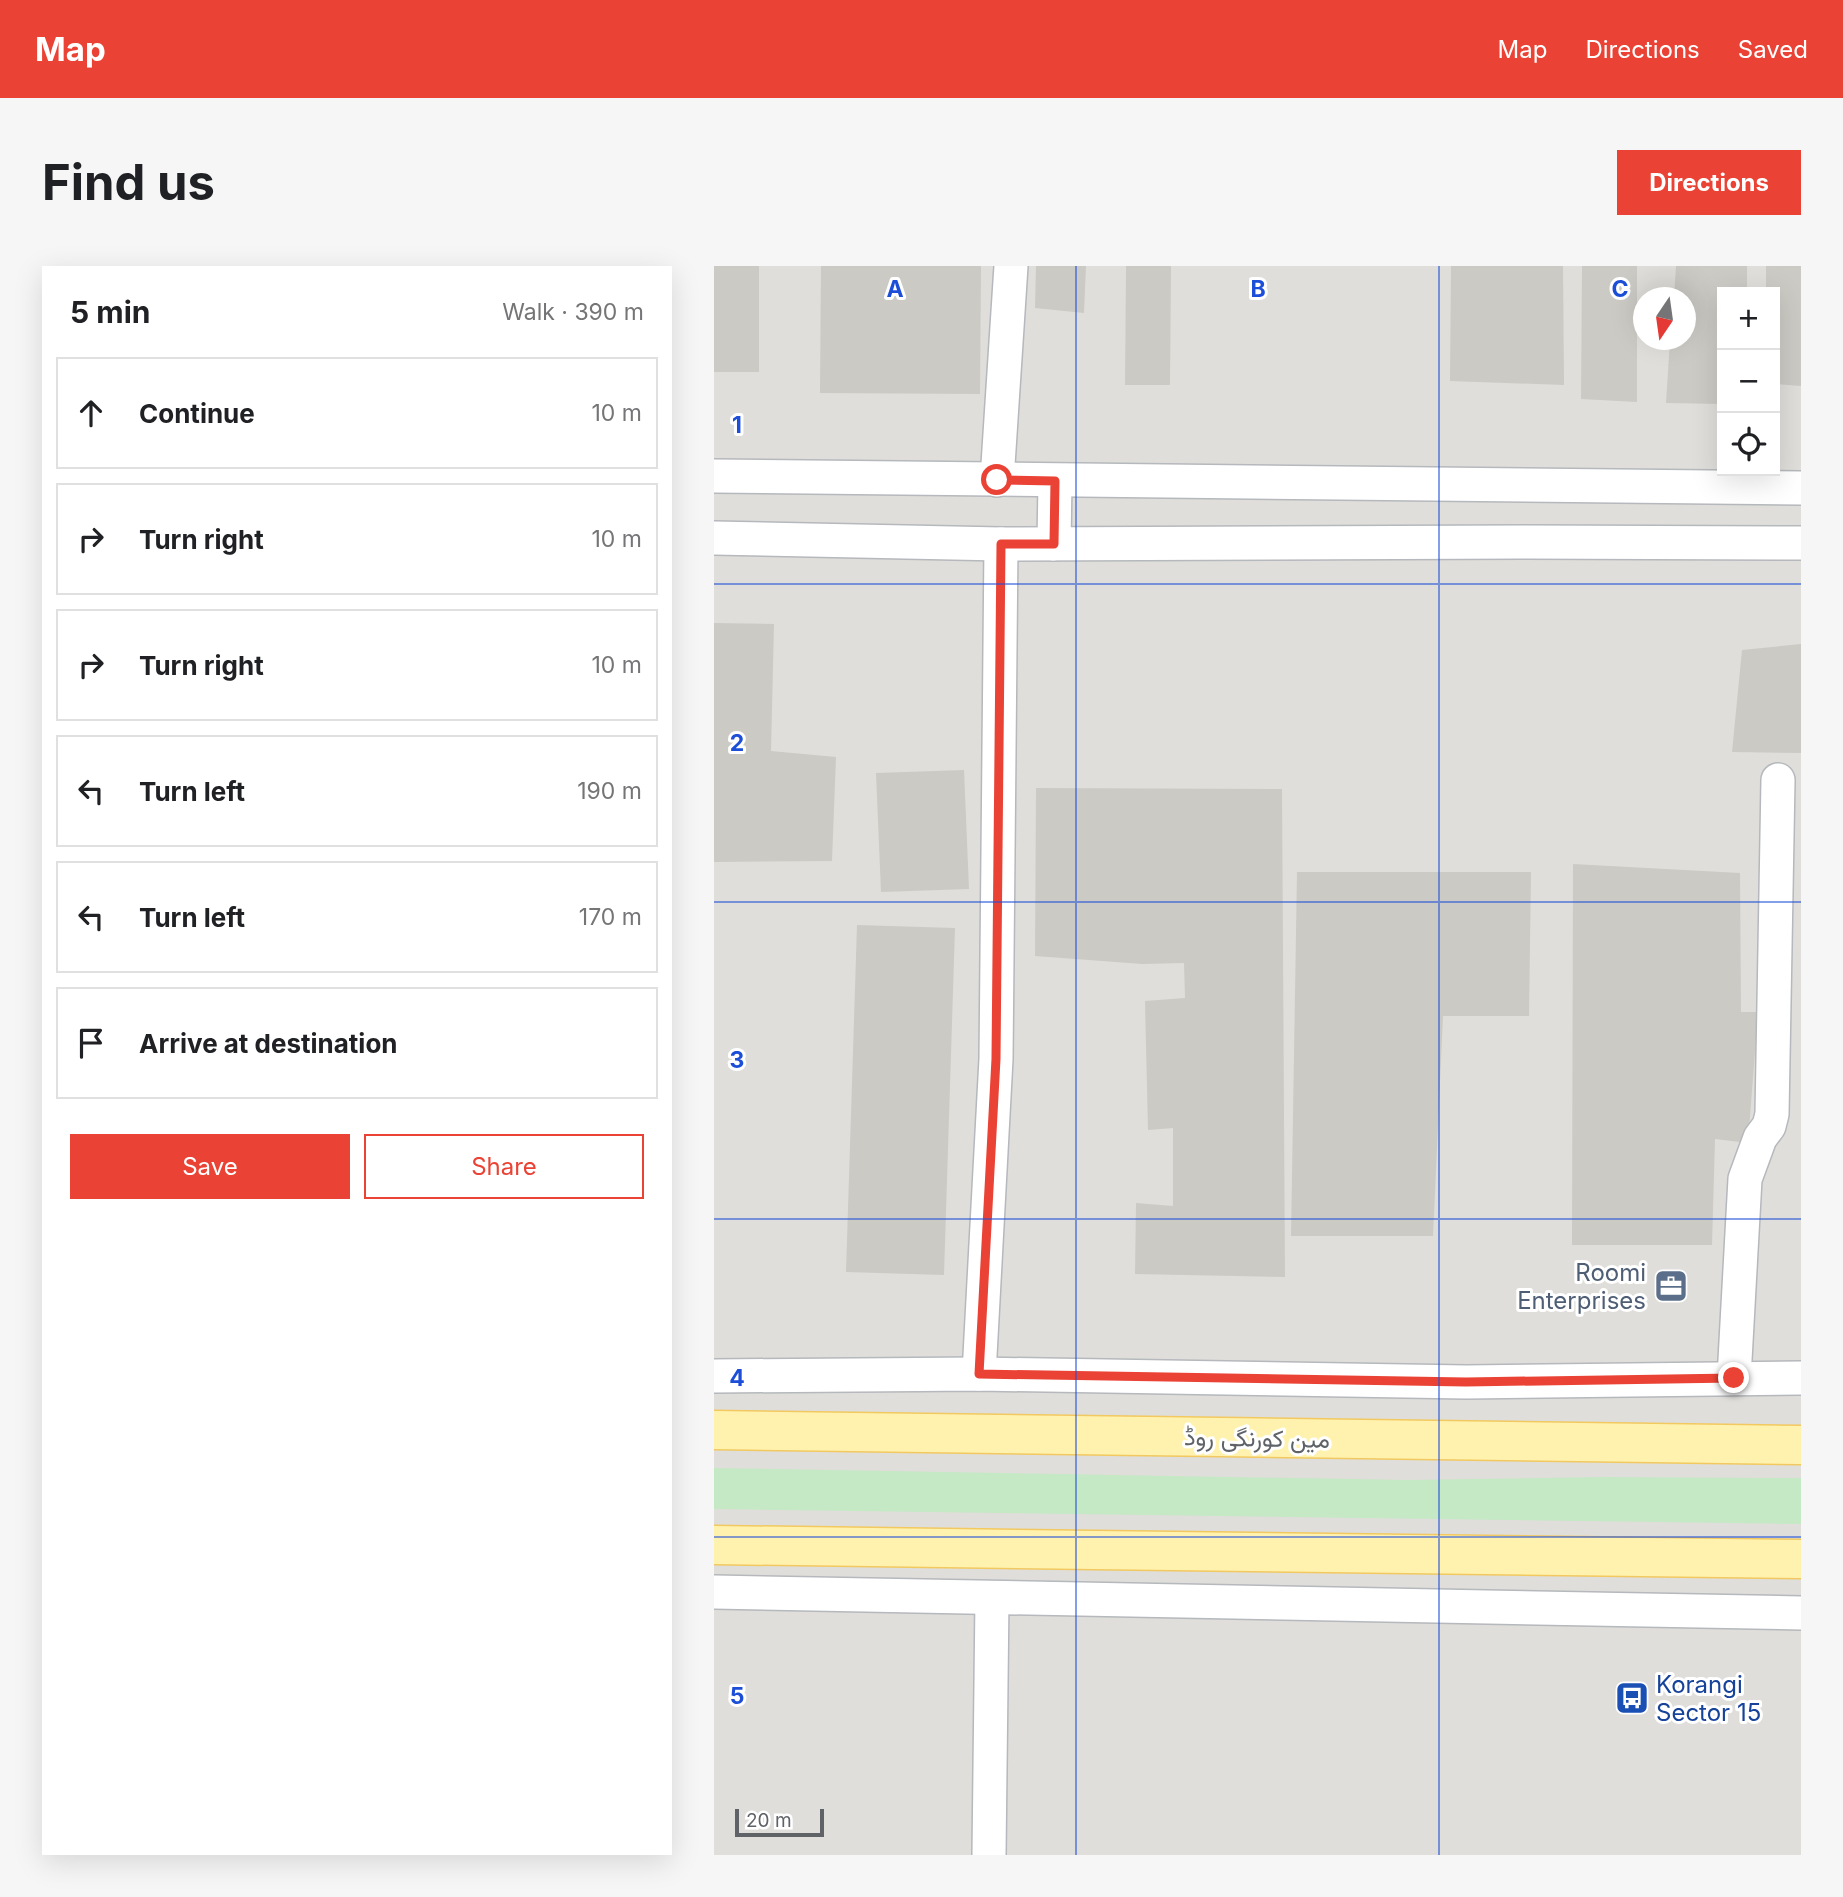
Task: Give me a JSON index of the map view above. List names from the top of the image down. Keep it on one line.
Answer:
{"streets":{"main road":["مین کورنگی روڈ"]},"places":{"office":["Roomi Enterprises"],"bus stop":["Korangi Sector 15"]},"scale_bar":"20 m","north":"bottom","page":{"header":"Map","nav":["Map","Directions","Saved"],"buttons":["Directions",["Save","Share"]],"title":"Find us","heading":["5 min","Walk · 390 m"],"map_buttons":["+","−"],"list":[["Continue","10 m"],["Turn right","10 m"],["Turn right","10 m"],["Turn left","190 m"],["Turn left","170 m"],"Arrive at destination"],"scale":"20 m"},"grid":{"columns":["A","B","C"],"rows":["1","2","3","4","5"]}}
